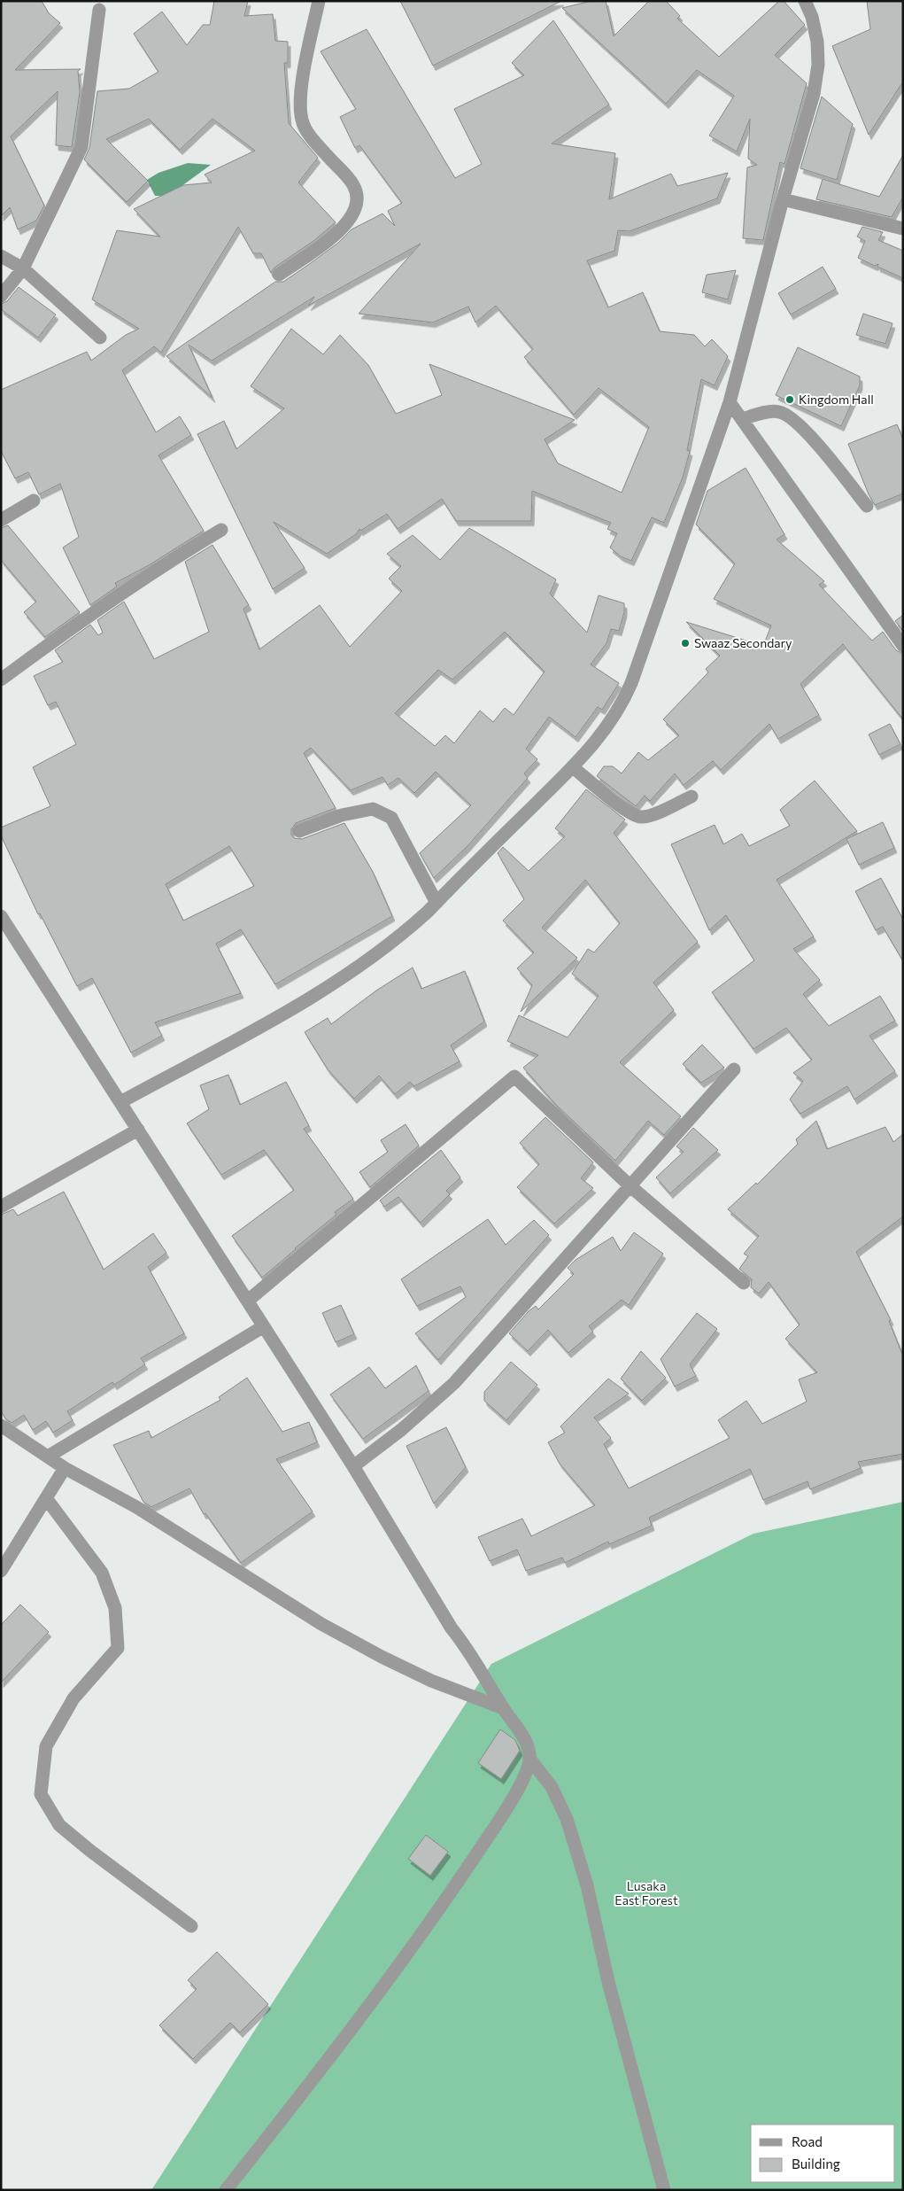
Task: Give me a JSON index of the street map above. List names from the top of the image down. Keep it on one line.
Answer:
{"parks":["Lusaka East Forest"],"places":["Kingdom Hall","Swaaz Secondary"],"legend":["Road","Building"]}
